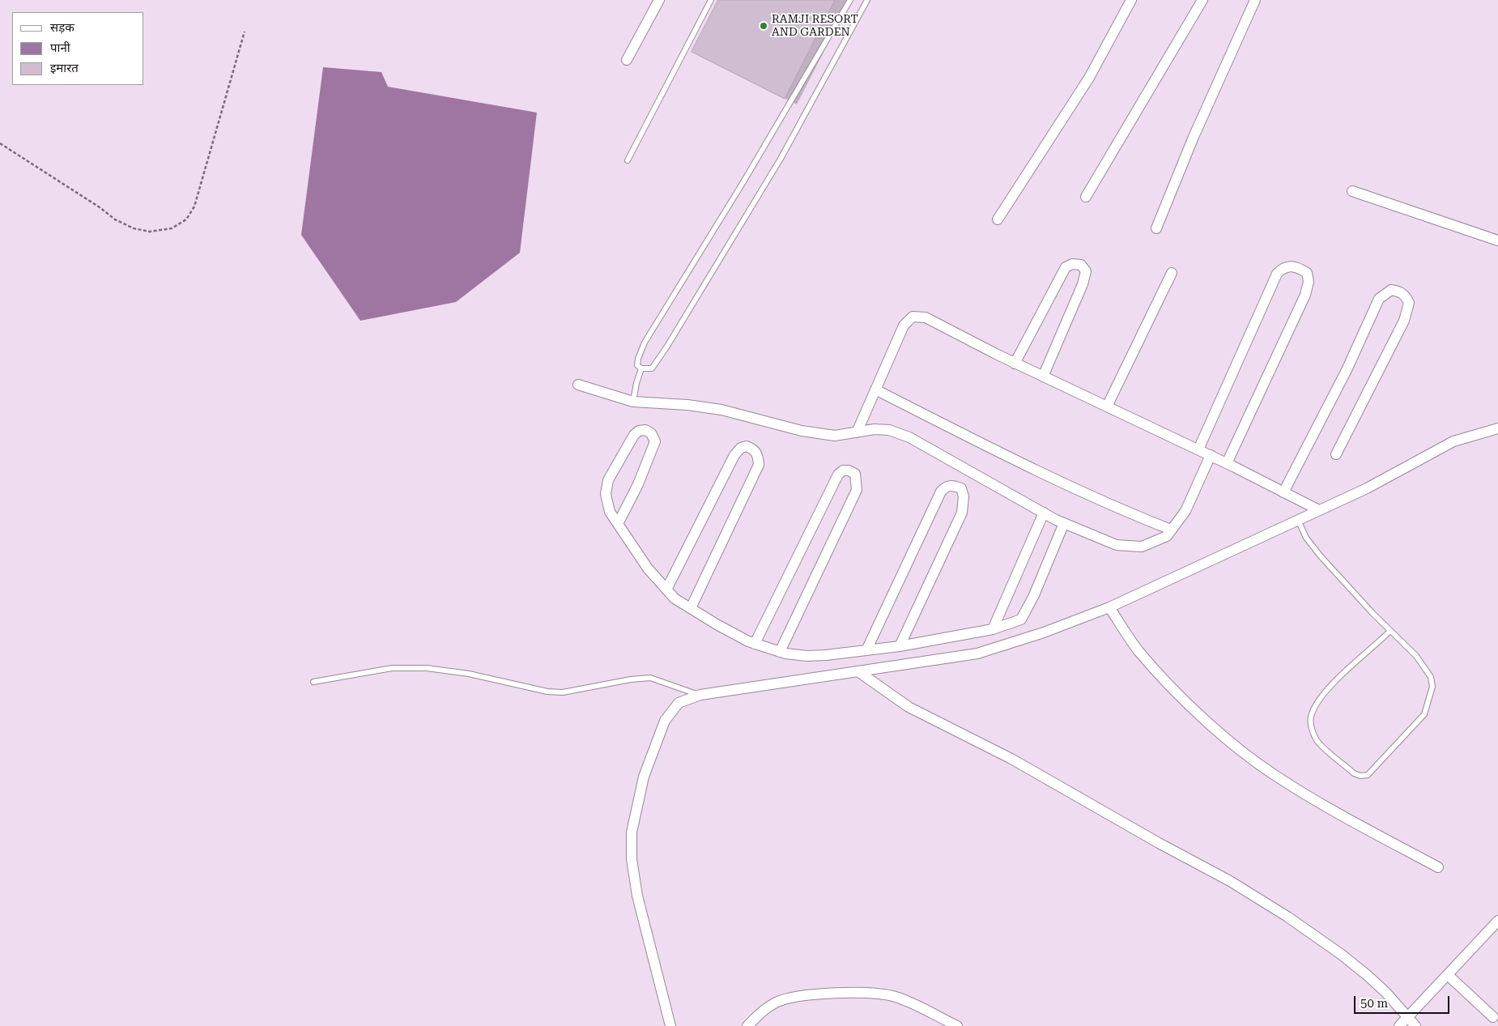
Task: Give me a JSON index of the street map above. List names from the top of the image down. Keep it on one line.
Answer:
{"places":["RAMJI RESORT AND GARDEN"],"legend":["सड़क","पानी","इमारत"],"scale_bar":"50 m"}
